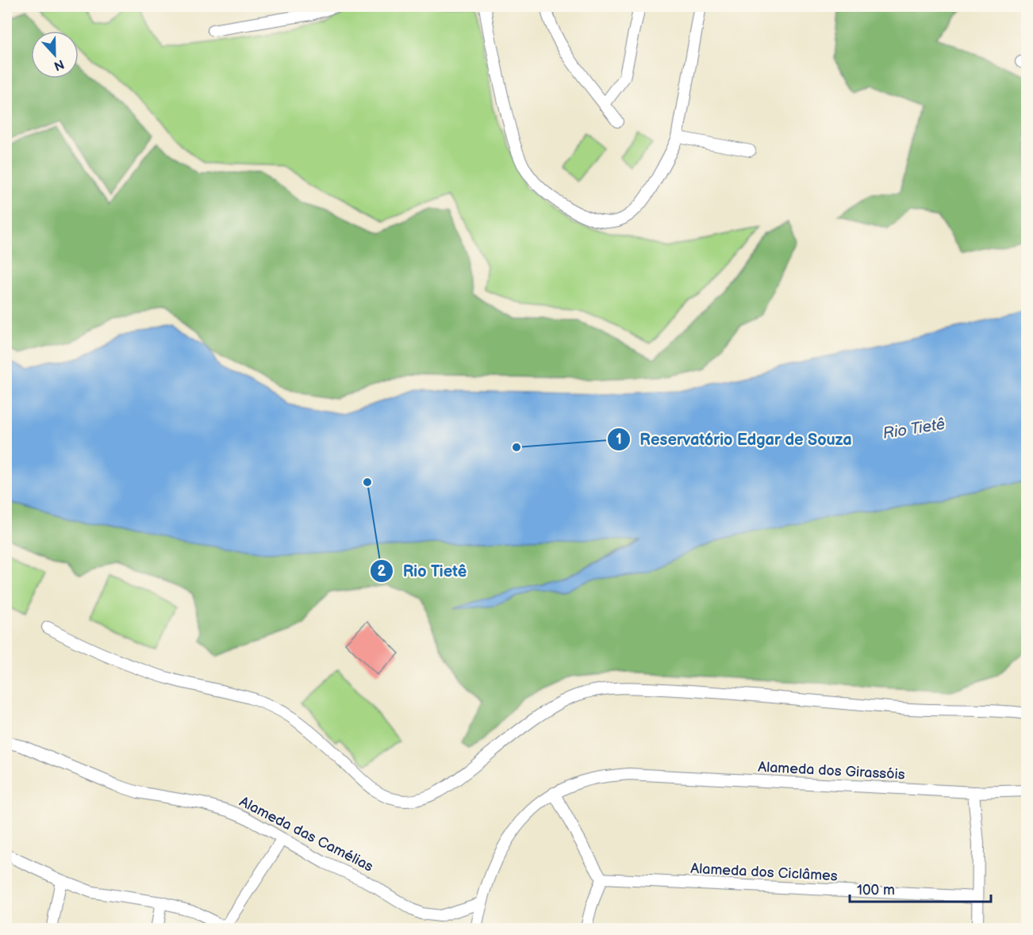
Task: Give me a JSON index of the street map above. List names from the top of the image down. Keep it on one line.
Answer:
{"streets":{"street":["Alameda dos Girassóis","Alameda das Camélias","Alameda dos Ciclâmes"]},"crossings":[["Alameda dos Girassóis","Alameda das Camélias"]],"water":["Rio Tietê"],"places":["Reservatório Edgar de Souza","Rio Tietê"],"scale_bar":"100 m","north":"bottom"}
